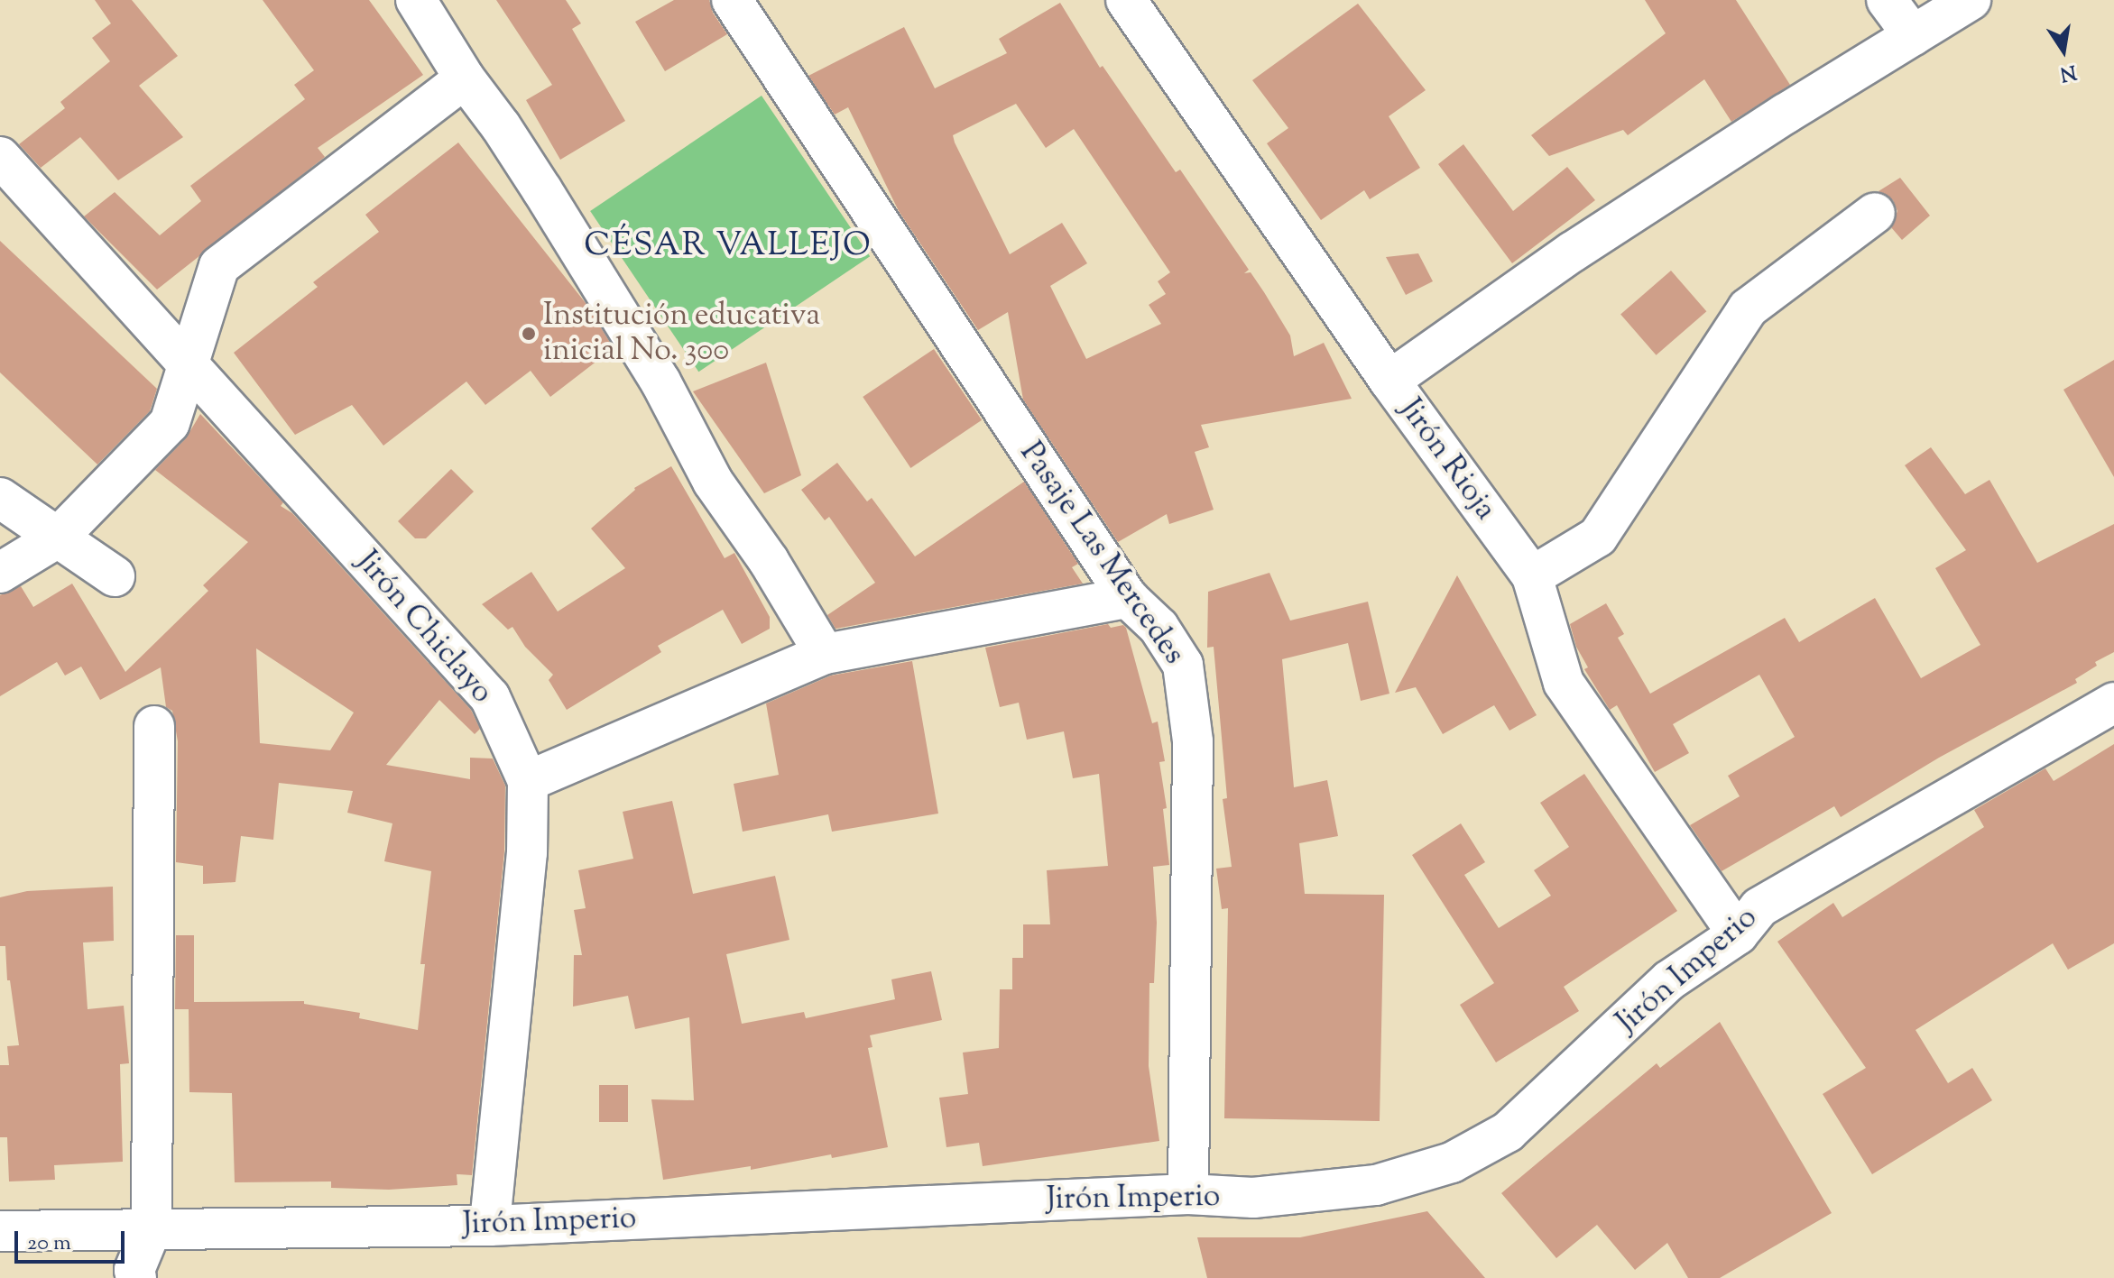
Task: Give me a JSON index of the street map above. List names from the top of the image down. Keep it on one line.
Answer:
{"streets":{"street":["Jirón Rioja","Pasaje Las Mercedes","Jirón Chiclayo","Jirón Imperio"]},"crossings":[["Jirón Rioja","Jirón Imperio"],["Pasaje Las Mercedes","Jirón Imperio"],["Jirón Chiclayo","Jirón Imperio"]],"districts":["CÉSAR VALLEJO"],"places":["Institución educativa inicial No. 300"],"scale_bar":"20 m","north":"bottom"}
